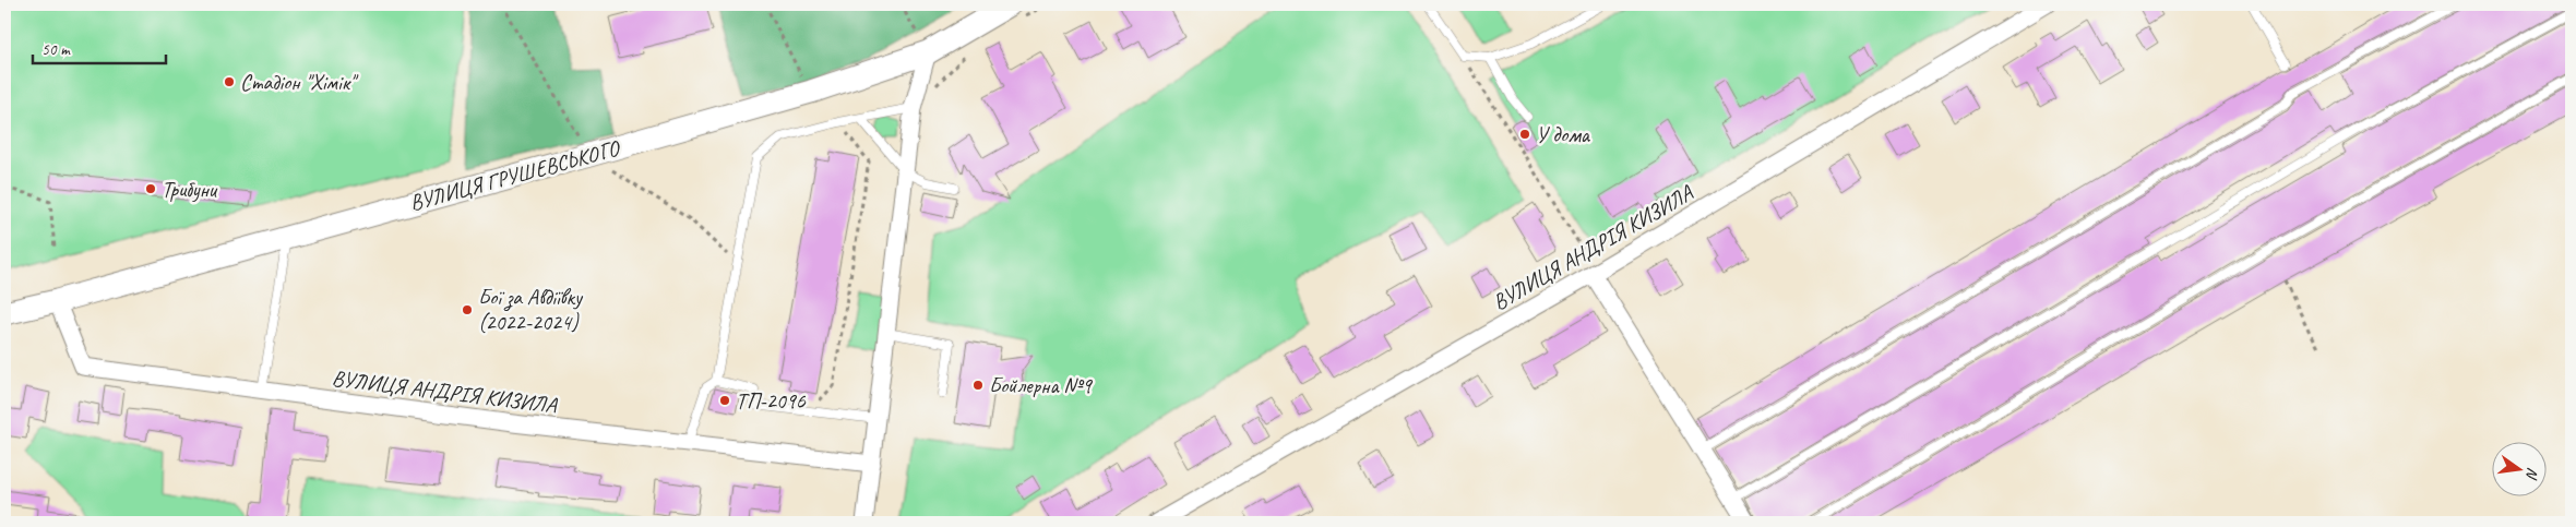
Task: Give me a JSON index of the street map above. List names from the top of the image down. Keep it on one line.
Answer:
{"streets":{"main road":["ВУЛИЦЯ ГРУШЕВСЬКОГО"],"street":["ВУЛИЦЯ АНДРІЯ КИЗИЛА"]},"crossings":[["ВУЛИЦЯ ГРУШЕВСЬКОГО","ВУЛИЦЯ АНДРІЯ КИЗИЛА"]],"places":["Стадіон \"Хімік\"","У дома","Трибуни","Бої за Авдіївку (2022-2024)","Бойлерна №9","ТП-2096"],"scale_bar":"50 m","north":"right"}
